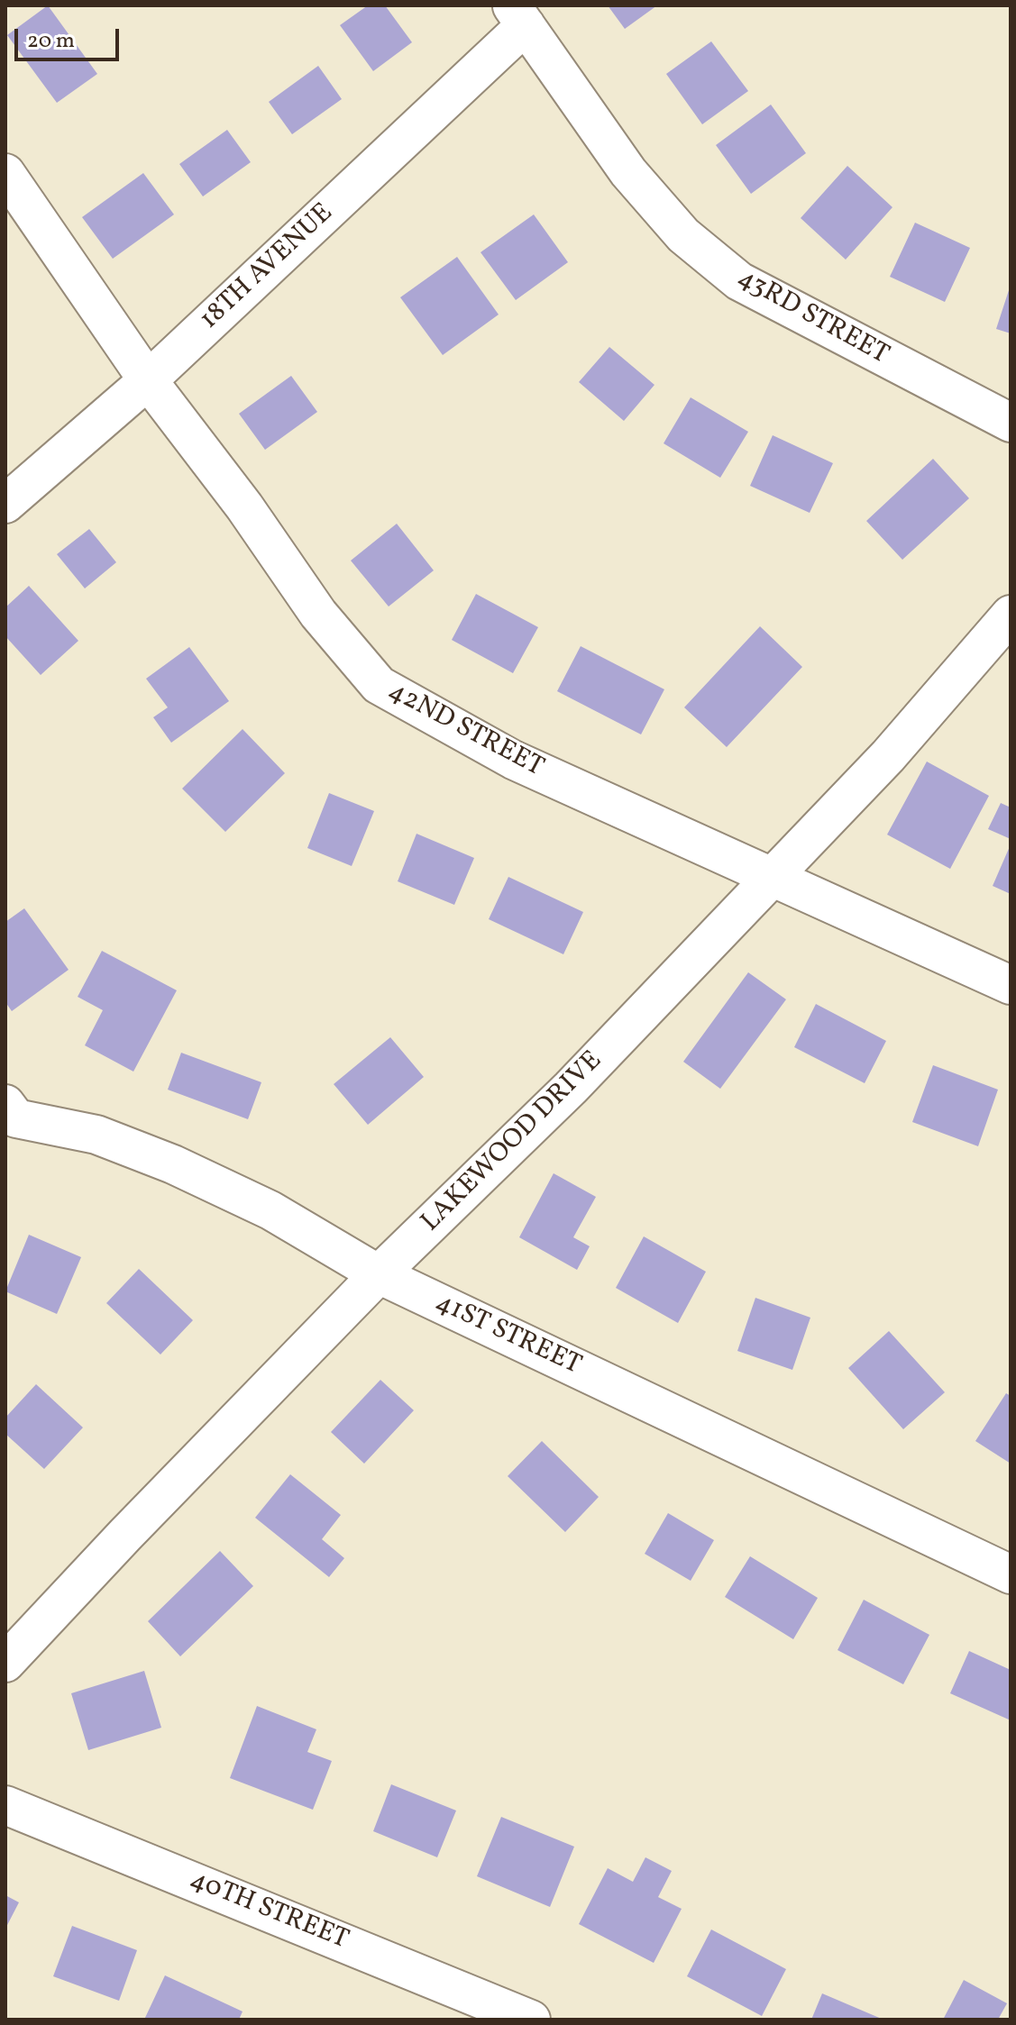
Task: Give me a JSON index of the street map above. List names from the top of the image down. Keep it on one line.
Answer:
{"streets":{"street":["18TH AVENUE","43RD STREET","42ND STREET","LAKEWOOD DRIVE","41ST STREET","40TH STREET"]},"crossings":[["18TH AVENUE","43RD STREET"],["18TH AVENUE","42ND STREET"],["42ND STREET","LAKEWOOD DRIVE"],["LAKEWOOD DRIVE","41ST STREET"]],"scale_bar":"20 m"}
